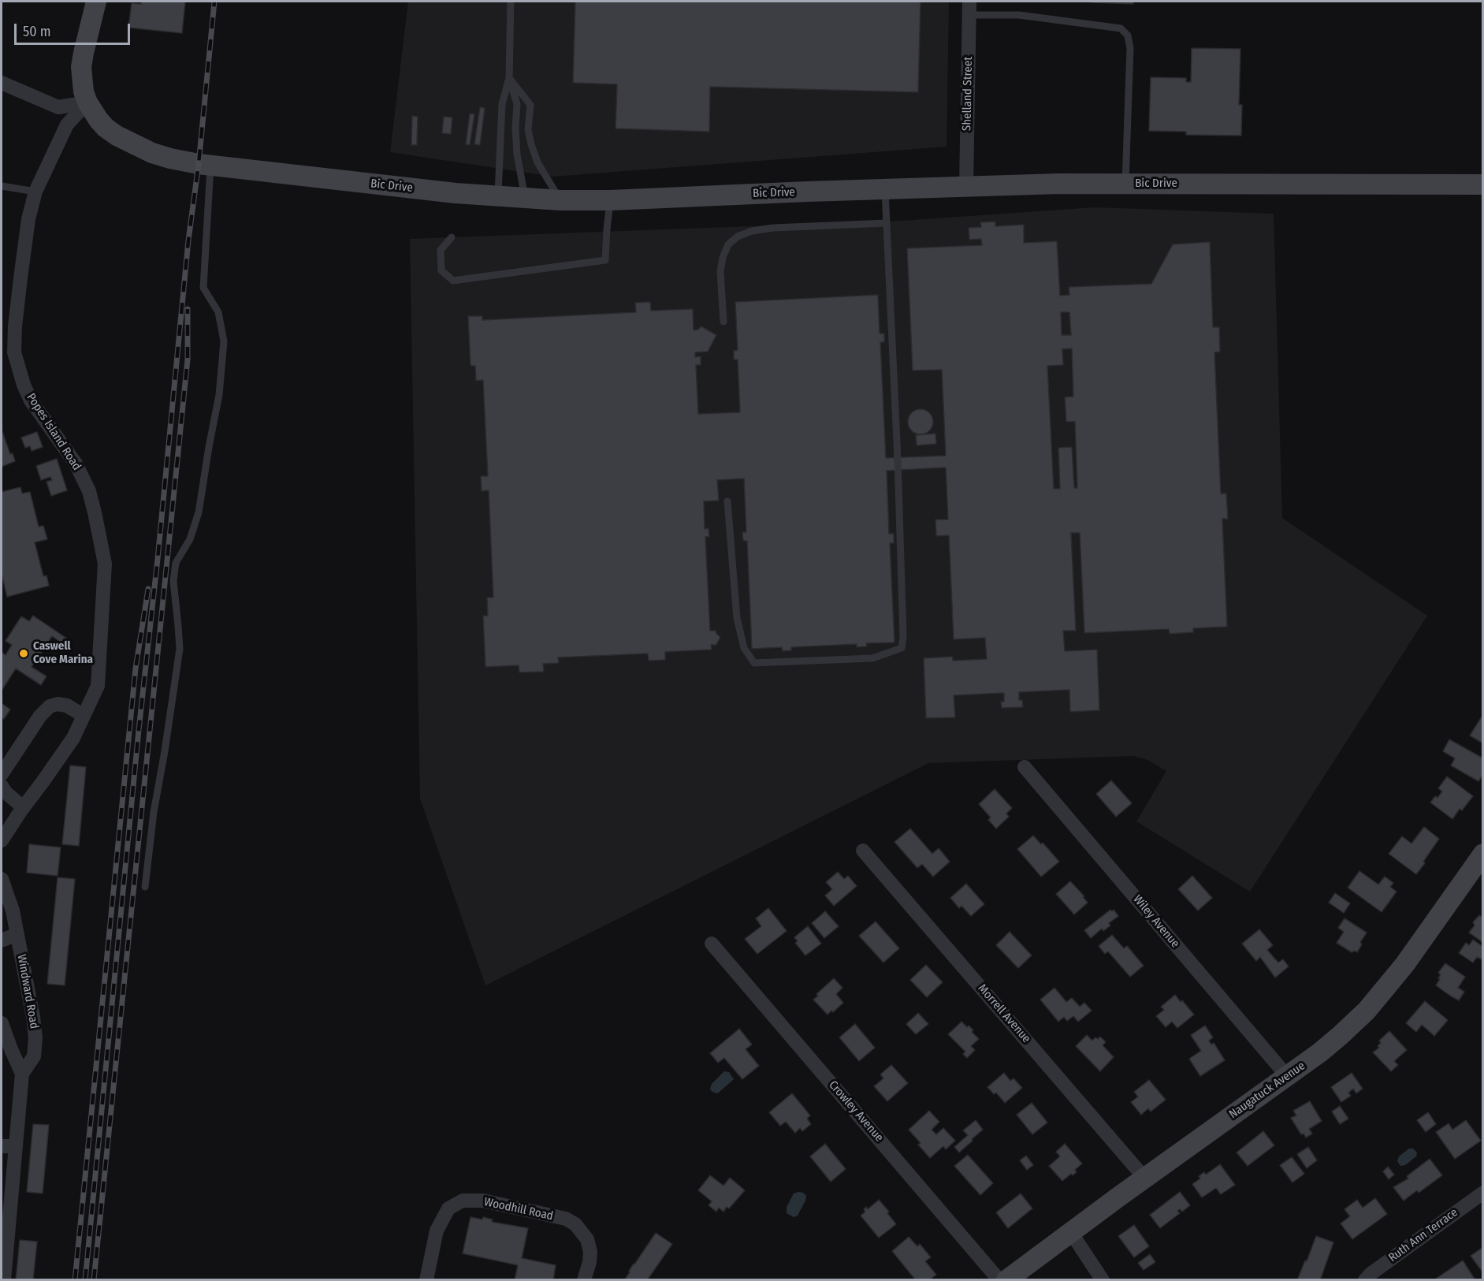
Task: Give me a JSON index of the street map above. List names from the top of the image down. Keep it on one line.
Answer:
{"streets":{"street":["Shelland Street","Bic Drive","Popes Island Road","Wiley Avenue","Windward Road","Morrell Avenue","Naugatuck Avenue","Crowley Avenue","Woodhill Road","Ruth Ann Terrace"]},"crossings":[["Shelland Street","Bic Drive"],["Bic Drive","Popes Island Road"],["Wiley Avenue","Naugatuck Avenue"],["Morrell Avenue","Naugatuck Avenue"]],"places":["Caswell Cove Marina"],"scale_bar":"50 m"}
